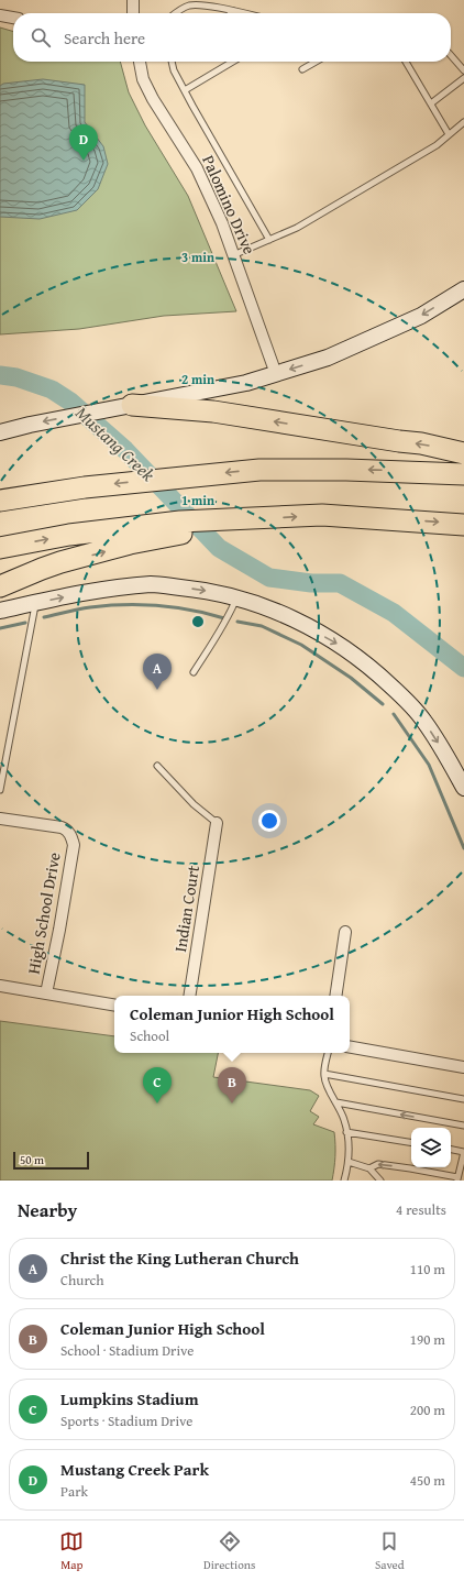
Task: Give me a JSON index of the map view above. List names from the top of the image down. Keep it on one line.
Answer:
{"streets":{"street":["Palomino Drive","Indian Court","High School Drive"]},"water":["Mustang Creek"],"scale_bar":"50 m","page":{"search":"Search here","pins":["D","A","B","C"],"popup":["Coleman Junior High School","School"],"scale":"50 m","heading":["Nearby","4 results"],"list":[{"mark":"A","name":"Christ the King Lutheran Church","note":"Church","value":"110 m"},{"mark":"B","name":"Coleman Junior High School","note":"School · Stadium Drive","value":"190 m"},{"mark":"C","name":"Lumpkins Stadium","note":"Sports · Stadium Drive","value":"200 m"},{"mark":"D","name":"Mustang Creek Park","note":"Park","value":"450 m"}],"nav":["Map","Directions","Saved"]},"rings":["3 min","2 min","1 min"]}
